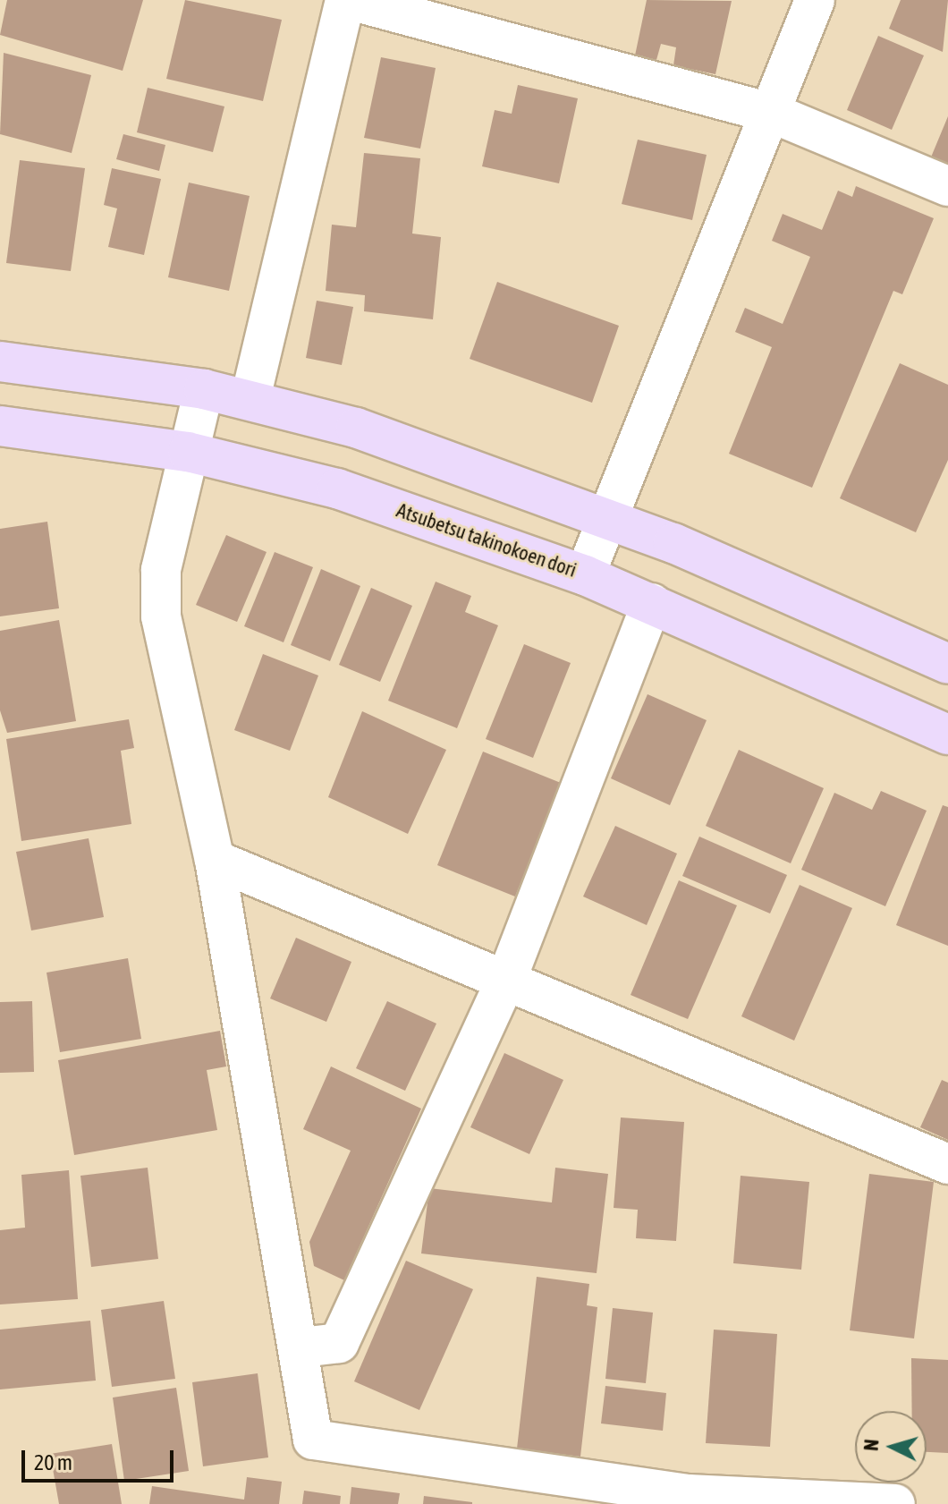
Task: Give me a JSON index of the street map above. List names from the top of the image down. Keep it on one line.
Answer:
{"streets":{"main road":["Atsubetsu takinokoen dori"]},"scale_bar":"20 m","north":"left"}
